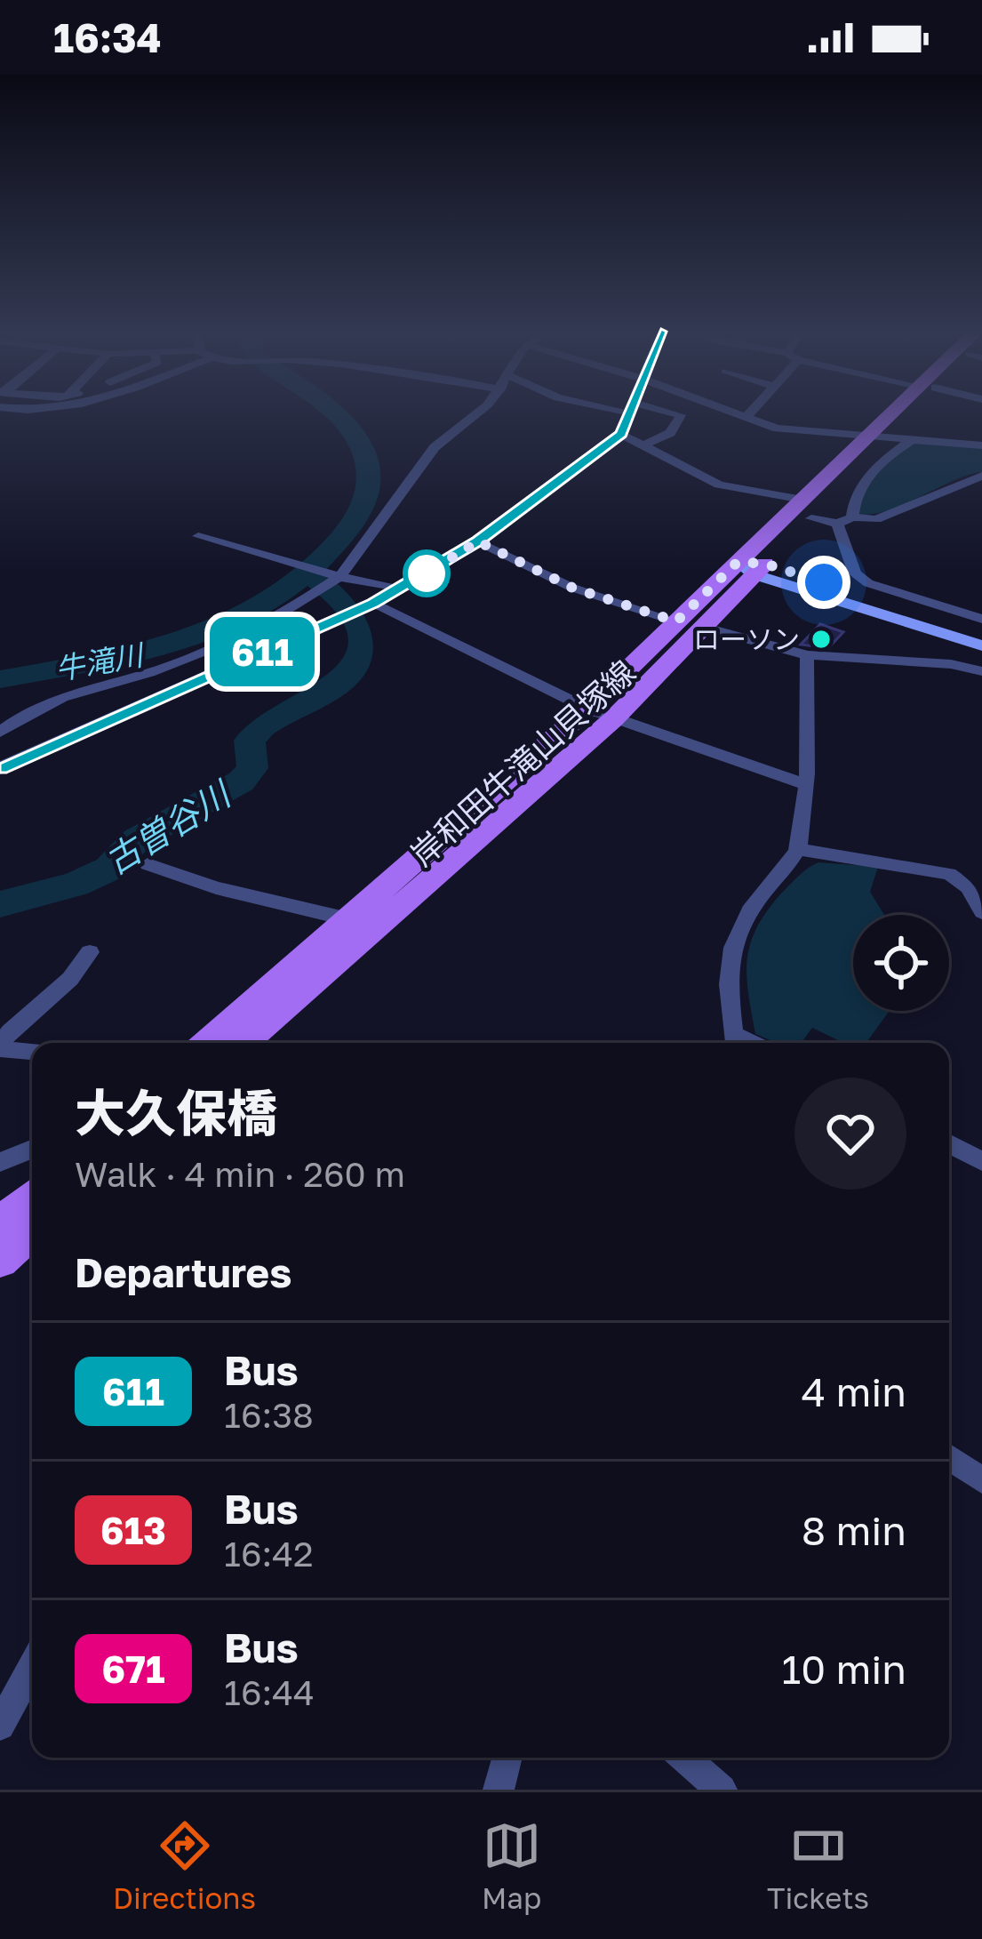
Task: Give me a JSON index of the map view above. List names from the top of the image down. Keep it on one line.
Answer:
{"streets":{"main road":["岸和田牛滝山貝塚線"]},"water":["牛滝川","古曽谷川"],"places":["ローソン"],"lines":["bus line 611"],"page":{"status":"16:34","on_map":"611","heading":[["大久保橋","Walk · 4 min · 260 m"],"Departures"],"list":[{"mark":"611","name":"Bus","note":"16:38","value":"4 min"},{"mark":"613","name":"Bus","note":"16:42","value":"8 min"},{"mark":"671","name":"Bus","note":"16:44","value":"10 min"}],"tabs":["Directions","Map","Tickets"]}}
